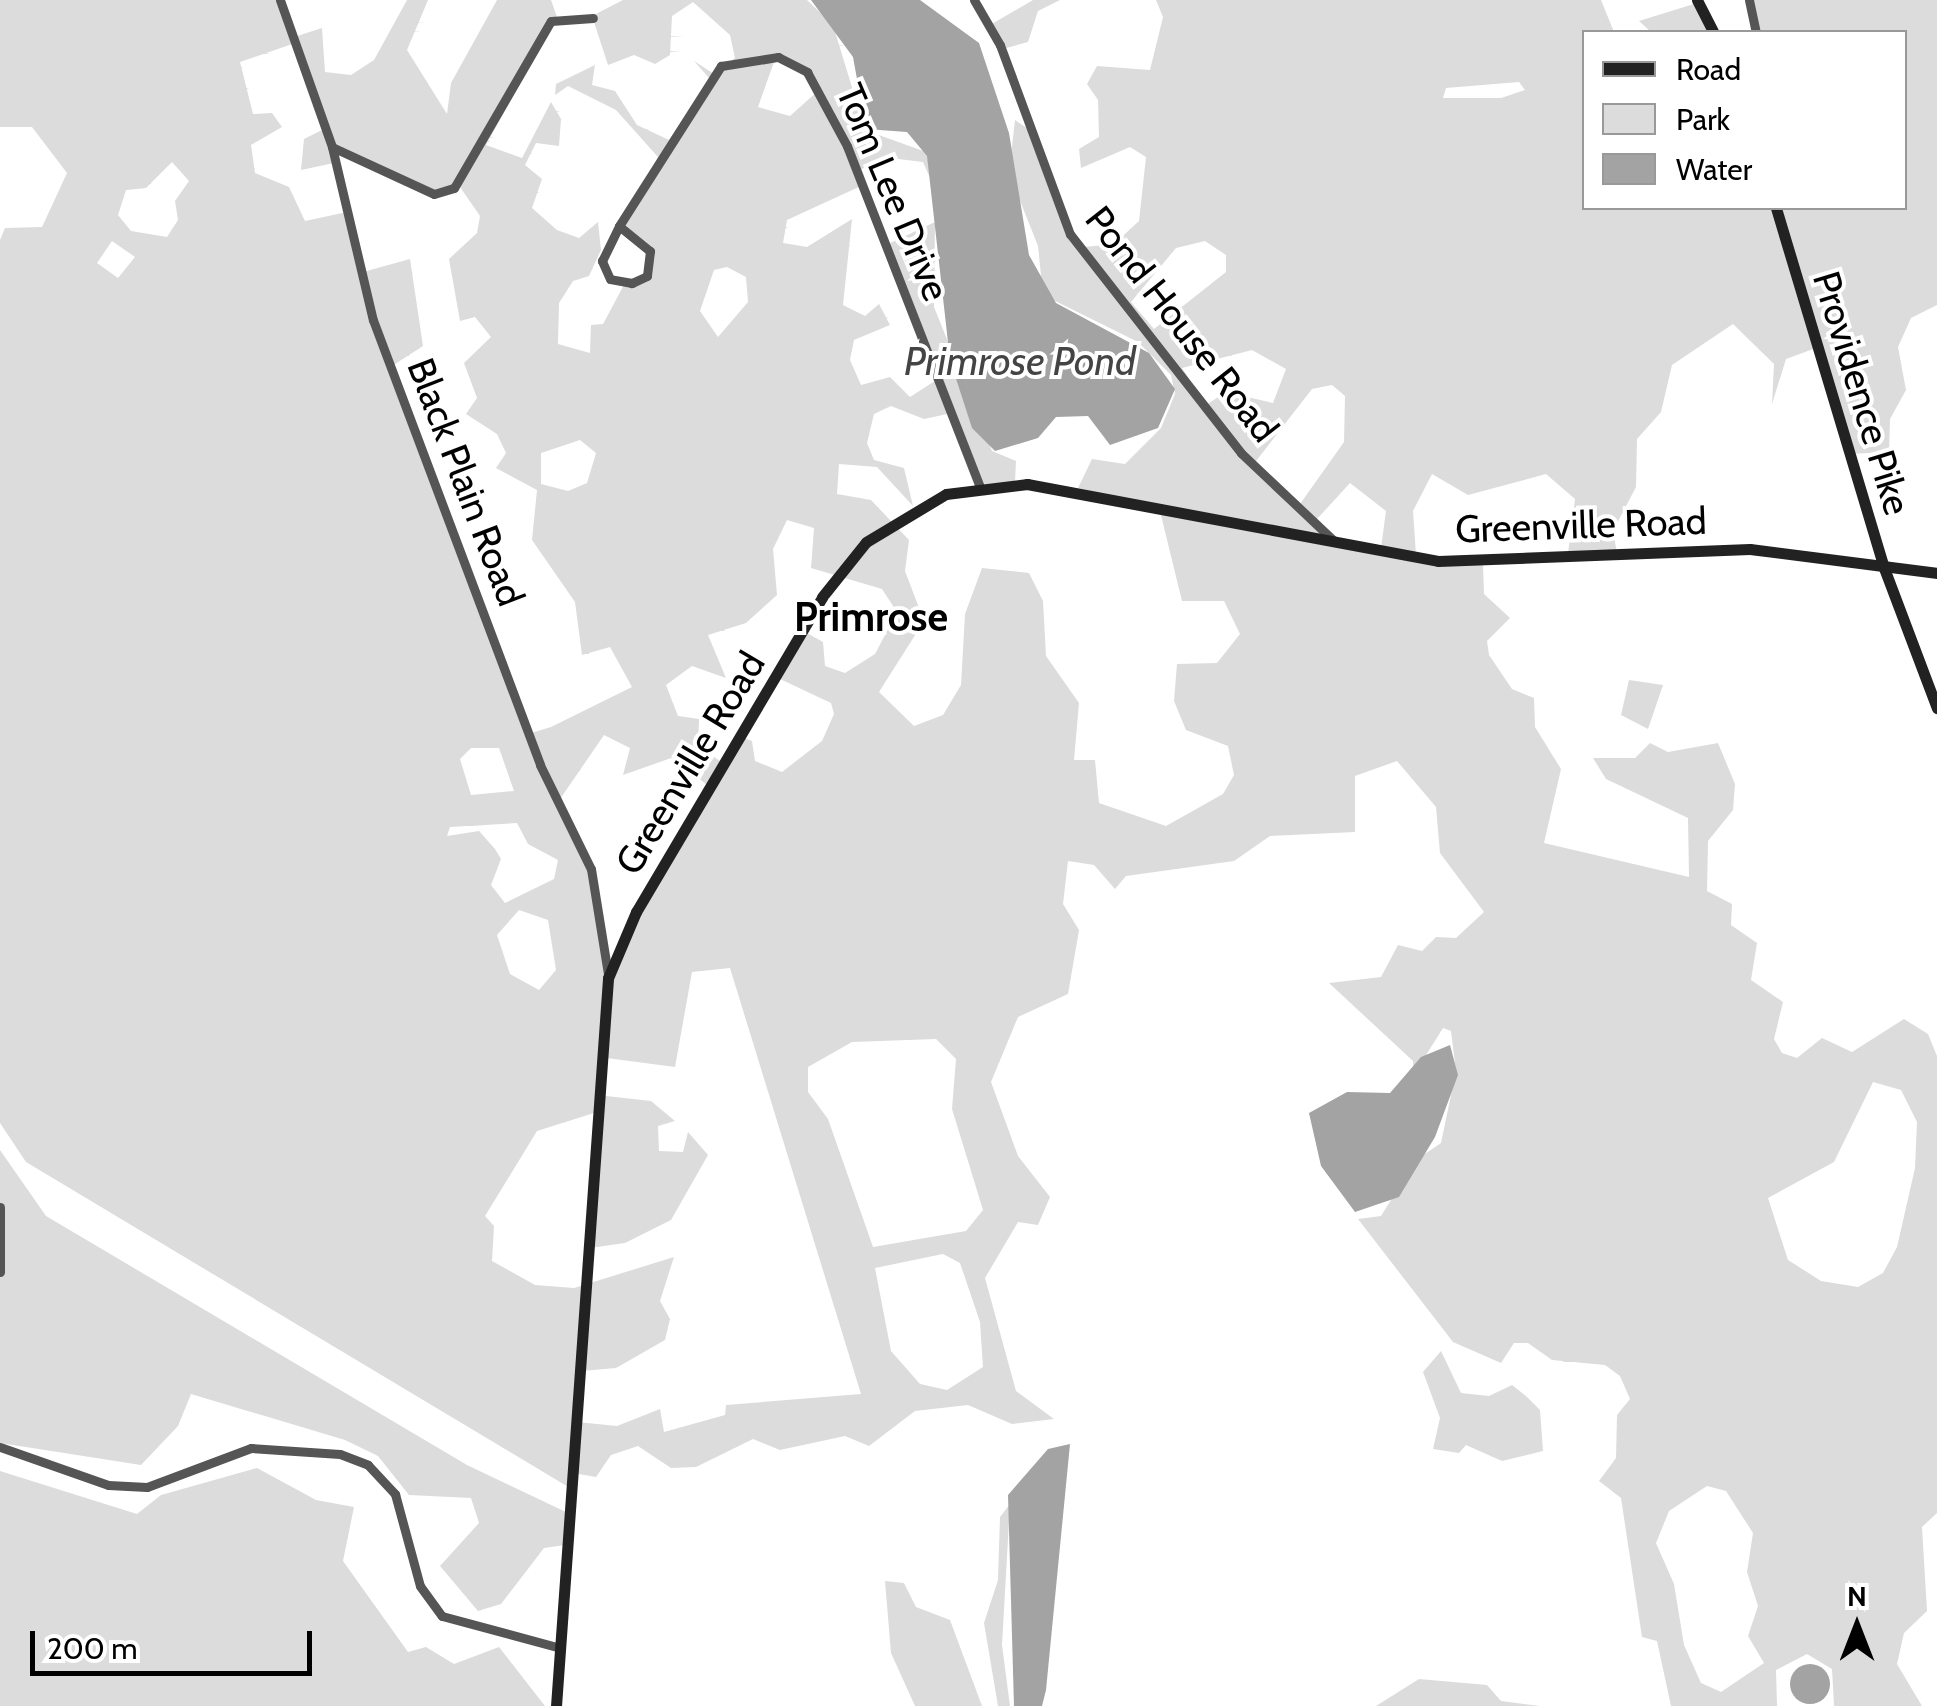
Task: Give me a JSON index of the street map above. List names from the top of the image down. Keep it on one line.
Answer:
{"streets":{"main road":["Providence Pike","Greenville Road"],"street":["Tom Lee Drive","Pond House Road","Black Plain Road"]},"crossings":[["Tom Lee Drive","Greenville Road"],["Pond House Road","Greenville Road"],["Providence Pike","Greenville Road"],["Black Plain Road","Greenville Road"]],"districts":["Primrose"],"water":["Primrose Pond"],"legend":["Road","Park","Water"],"scale_bar":"200 m","north":"top"}
